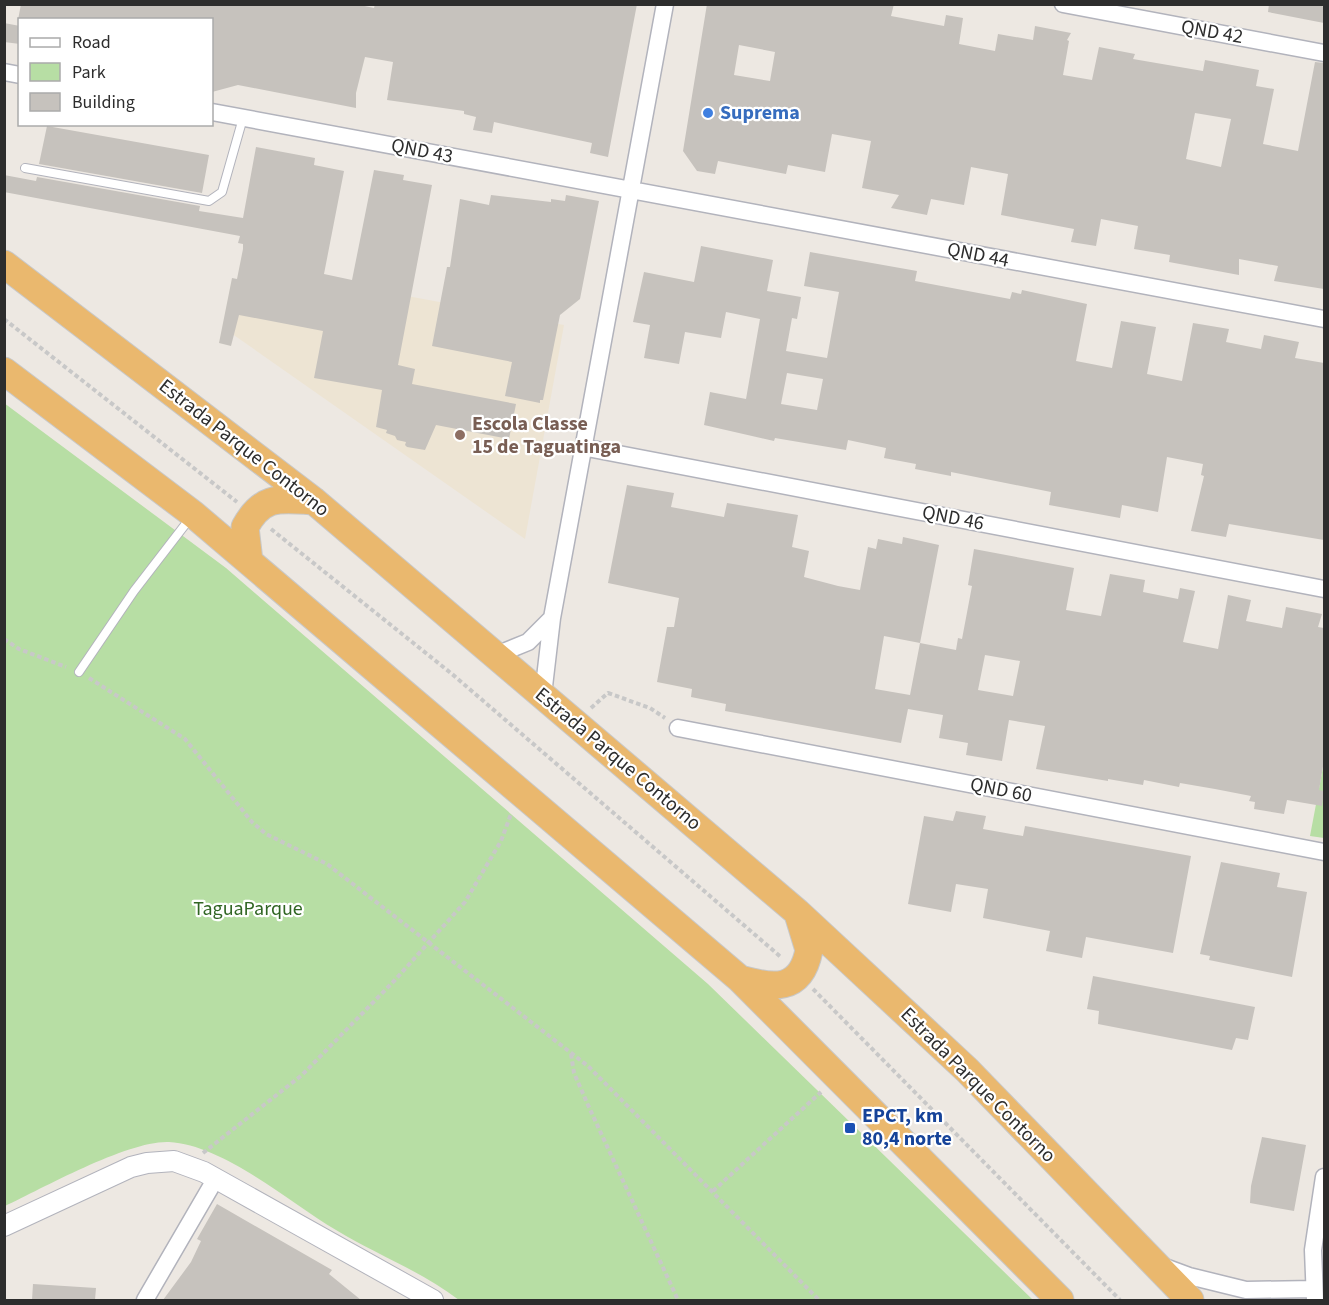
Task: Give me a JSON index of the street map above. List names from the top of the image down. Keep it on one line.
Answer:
{"streets":{"highway":["Estrada Parque Contorno"],"street":["QND 42","QND 43","QND 44","QND 46","QND 60"]},"crossings":[["QND 43","QND 44"]],"parks":["TaguaParque"],"places":{"other":["Suprema","Escola Classe 15 de Taguatinga"],"transit":["EPCT, km 80,4 norte"]},"legend":["Road","Park","Building"]}
